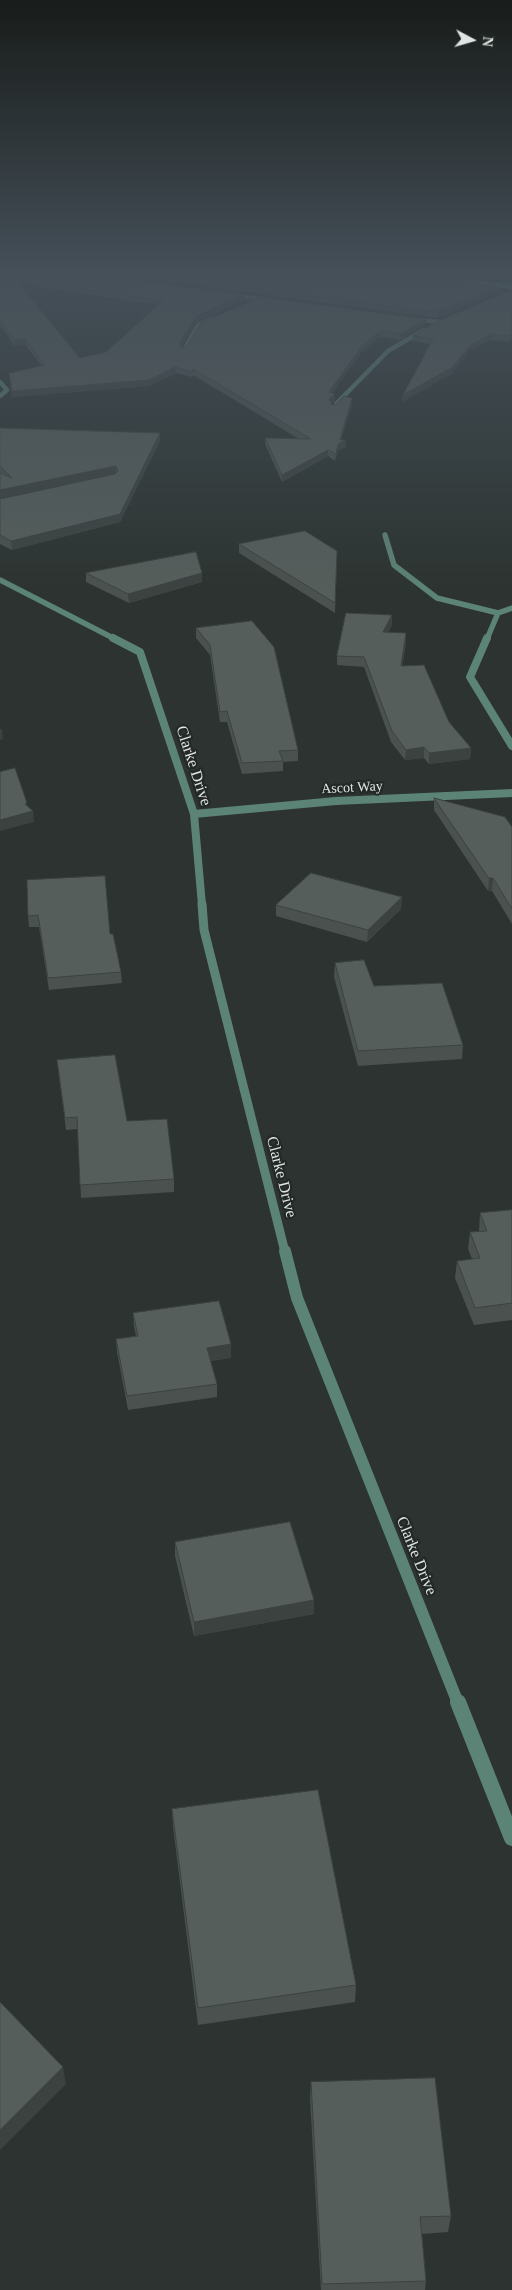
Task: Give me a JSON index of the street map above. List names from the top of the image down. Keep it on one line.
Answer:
{"streets":{"street":["Clarke Drive","Ascot Way"]},"crossings":[["Clarke Drive","Ascot Way"]],"north":"right"}
